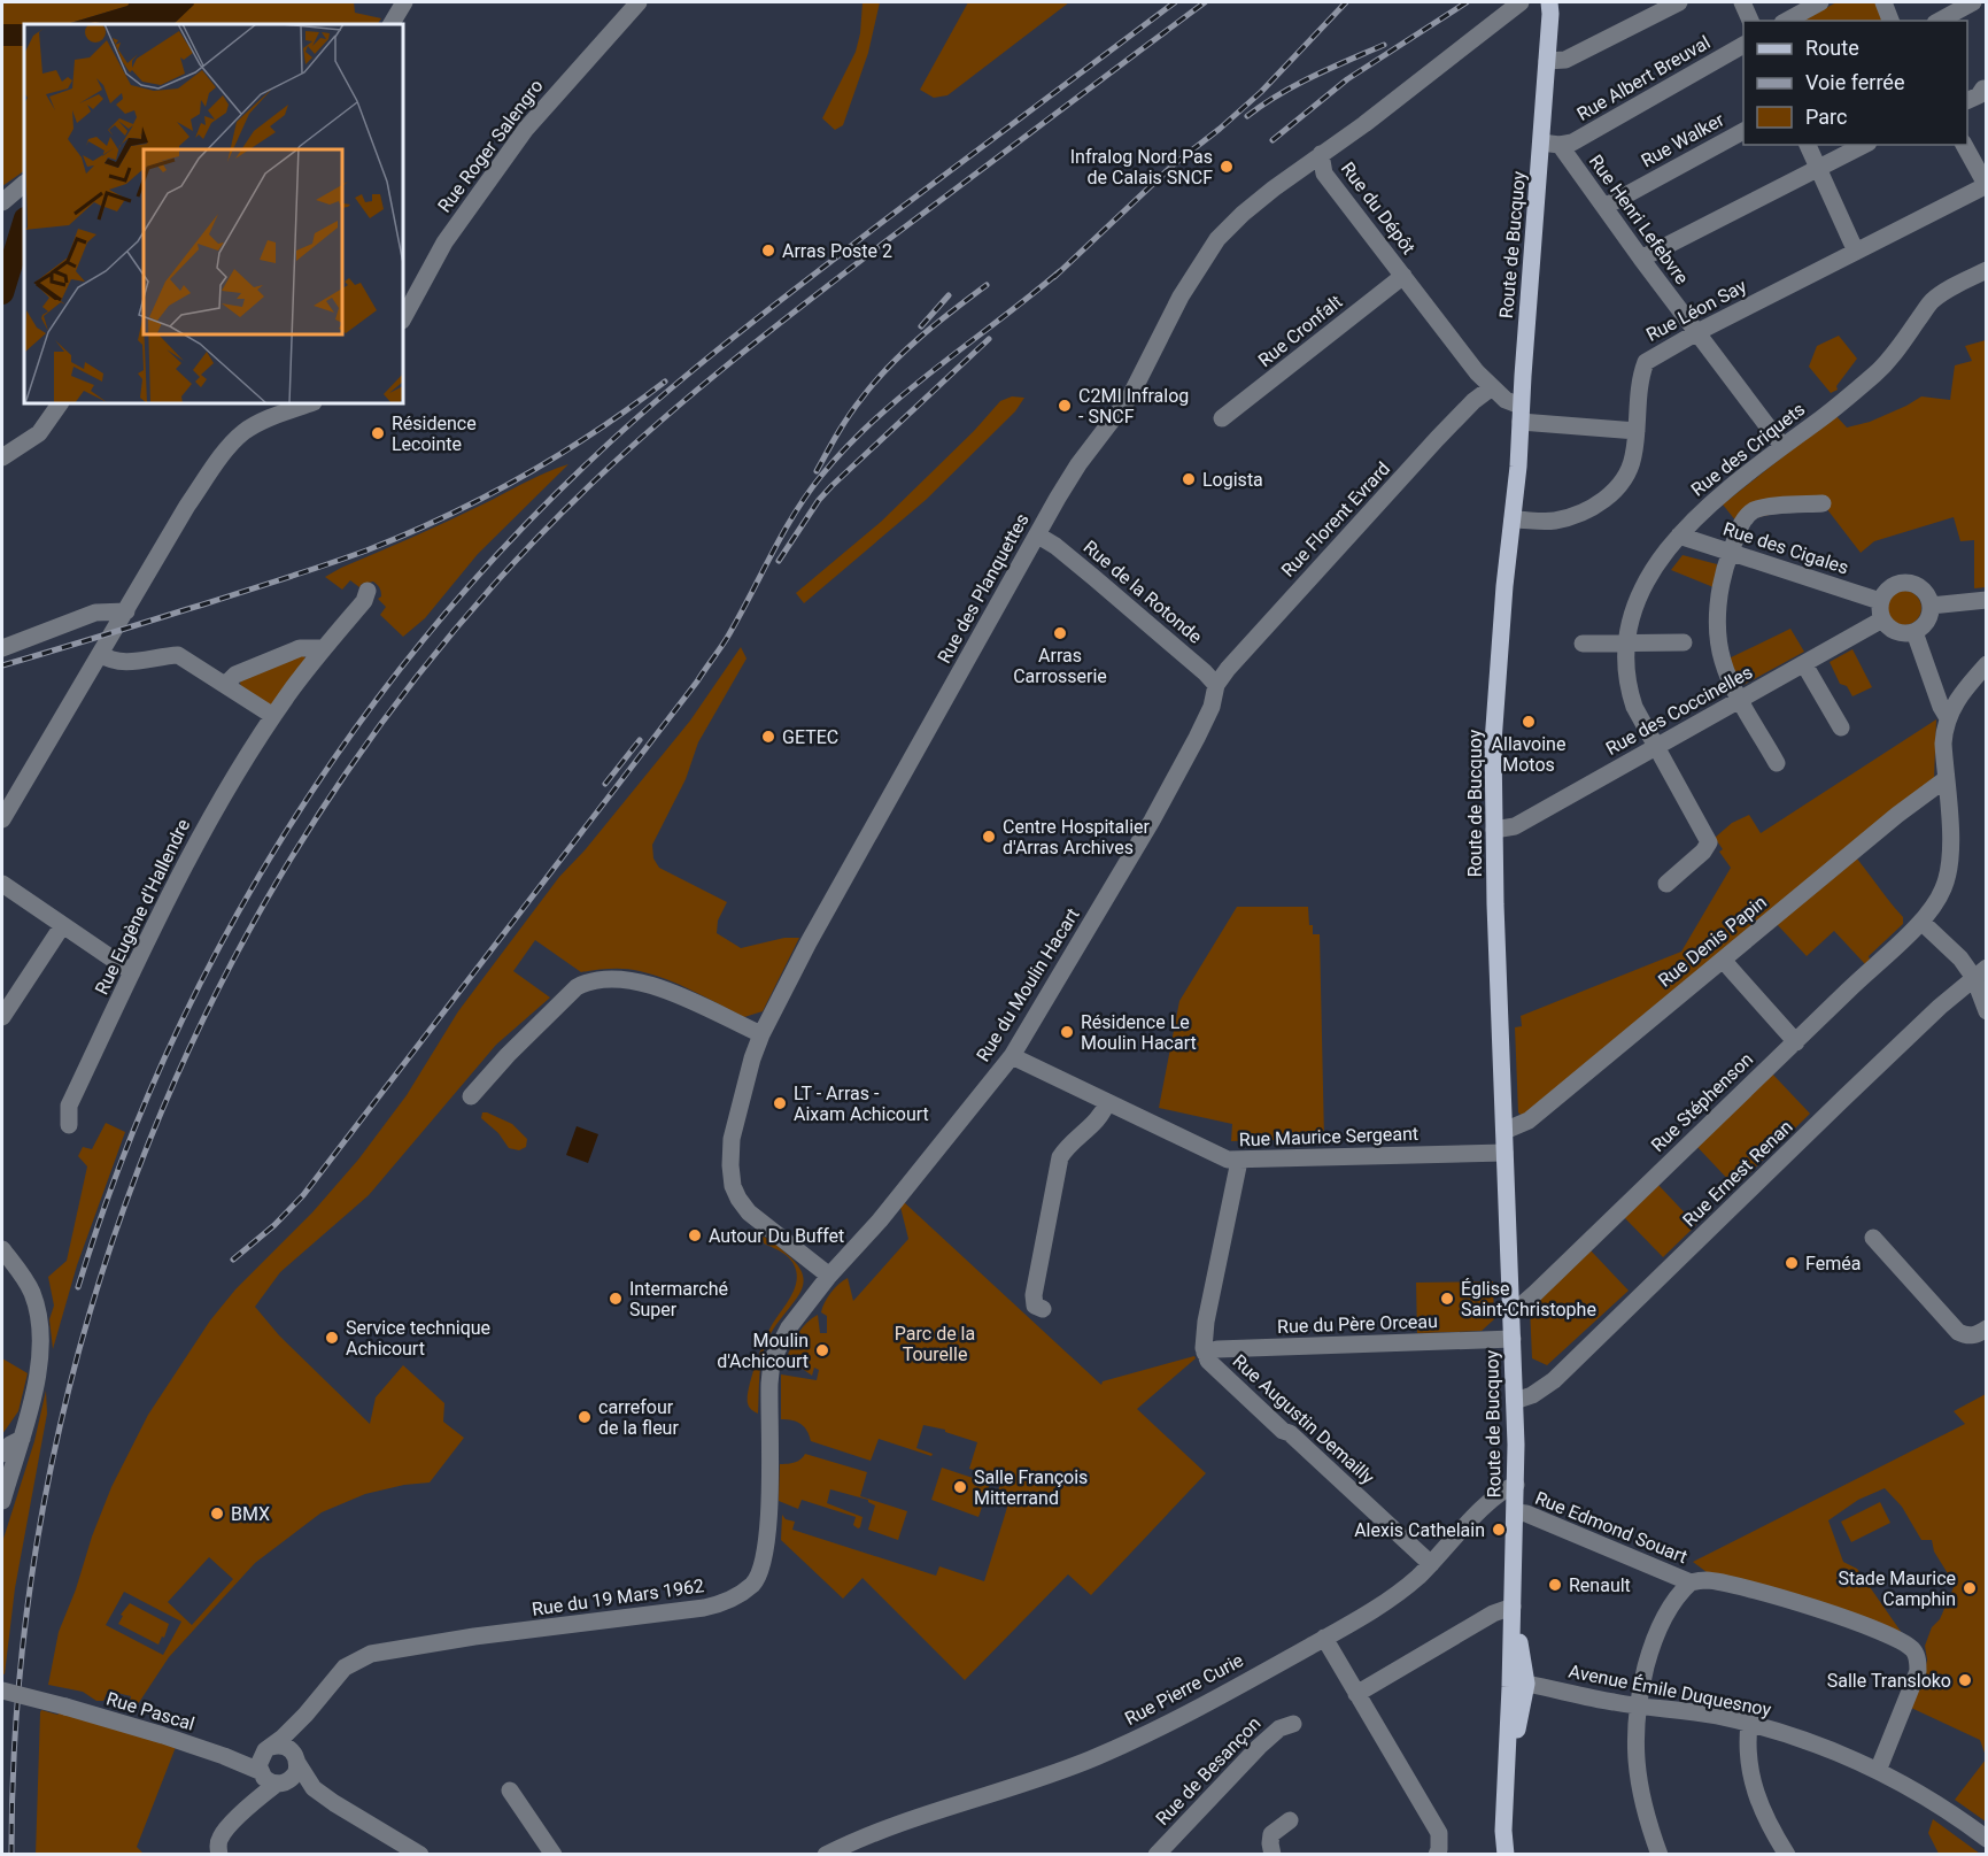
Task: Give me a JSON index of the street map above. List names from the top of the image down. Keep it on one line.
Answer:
{"streets":{"main road":["Route de Bucquoy"],"street":["Rue Albert Breuval","Rue Walker","Rue Roger Salengro","Rue du Dépôt","Rue Henri Lefebvre","Rue Léon Say","Rue Cronfalt","Rue des Criquets","Rue Florent Evrard","Rue des Cigales","Rue des Planquettes","Rue de la Rotonde","Rue des Coccinelles","Rue Eugène d'Hallendre","Rue Denis Papin","Rue du Moulin Hacart","Rue Stéphenson","Rue Maurice Sergeant","Rue Ernest Renan","Rue du Père Orceau","Rue Augustin Demailly","Rue Edmond Souart","Rue du 19 Mars 1962","Rue Pierre Curie","Avenue Émile Duquesnoy","Rue Pascal","Rue de Besançon"]},"crossings":[["Rue Albert Breuval","Rue Henri Lefebvre"],["Rue Walker","Rue Henri Lefebvre"],["Rue du Dépôt","Route de Bucquoy"],["Rue du Dépôt","Rue Cronfalt"],["Rue du Dépôt","Rue Florent Evrard"],["Rue du Dépôt","Rue des Planquettes"],["Rue Henri Lefebvre","Rue Léon Say"],["Rue Henri Lefebvre","Rue des Criquets"],["Route de Bucquoy","Rue Léon Say"],["Route de Bucquoy","Rue des Coccinelles"],["Route de Bucquoy","Rue Denis Papin"],["Route de Bucquoy","Rue Stéphenson"],["Route de Bucquoy","Rue Maurice Sergeant"],["Route de Bucquoy","Rue Ernest Renan"],["Route de Bucquoy","Rue du Père Orceau"],["Route de Bucquoy","Rue Edmond Souart"],["Route de Bucquoy","Rue Pierre Curie"],["Route de Bucquoy","Avenue Émile Duquesnoy"],["Rue des Criquets","Rue des Cigales"],["Rue des Criquets","Rue des Coccinelles"],["Rue Florent Evrard","Rue de la Rotonde"],["Rue Florent Evrard","Rue du Moulin Hacart"],["Rue des Cigales","Rue des Coccinelles"],["Rue des Planquettes","Rue de la Rotonde"],["Rue des Planquettes","Rue du Moulin Hacart"],["Rue des Planquettes","Rue du 19 Mars 1962"],["Rue de la Rotonde","Rue du Moulin Hacart"],["Rue Denis Papin","Rue Stéphenson"],["Rue du Moulin Hacart","Rue Maurice Sergeant"],["Rue du Moulin Hacart","Rue du 19 Mars 1962"],["Rue Maurice Sergeant","Rue Augustin Demailly"],["Rue du Père Orceau","Rue Augustin Demailly"],["Rue Augustin Demailly","Rue Pierre Curie"],["Rue Edmond Souart","Avenue Émile Duquesnoy"],["Rue du 19 Mars 1962","Rue Pascal"]],"parks":["Parc de la Tourelle"],"places":["Infralog Nord Pas de Calais SNCF","Arras Poste 2","C2MI Infralog - SNCF","Résidence Lecointe","Logista","Arras Carrosserie","Allavoine Motos","GETEC","Centre Hospitalier d'Arras Archives","Résidence Le Moulin Hacart","LT - Arras - Aixam Achicourt","Autour Du Buffet","Feméa","Intermarché Super","Église Saint-Christophe","Service technique Achicourt","Moulin d'Achicourt","carrefour de la fleur","Salle François Mitterrand","BMX","Alexis Cathelain","Renault","Stade Maurice Camphin","Salle Transloko"],"legend":["Route","Voie ferrée","Parc"]}
